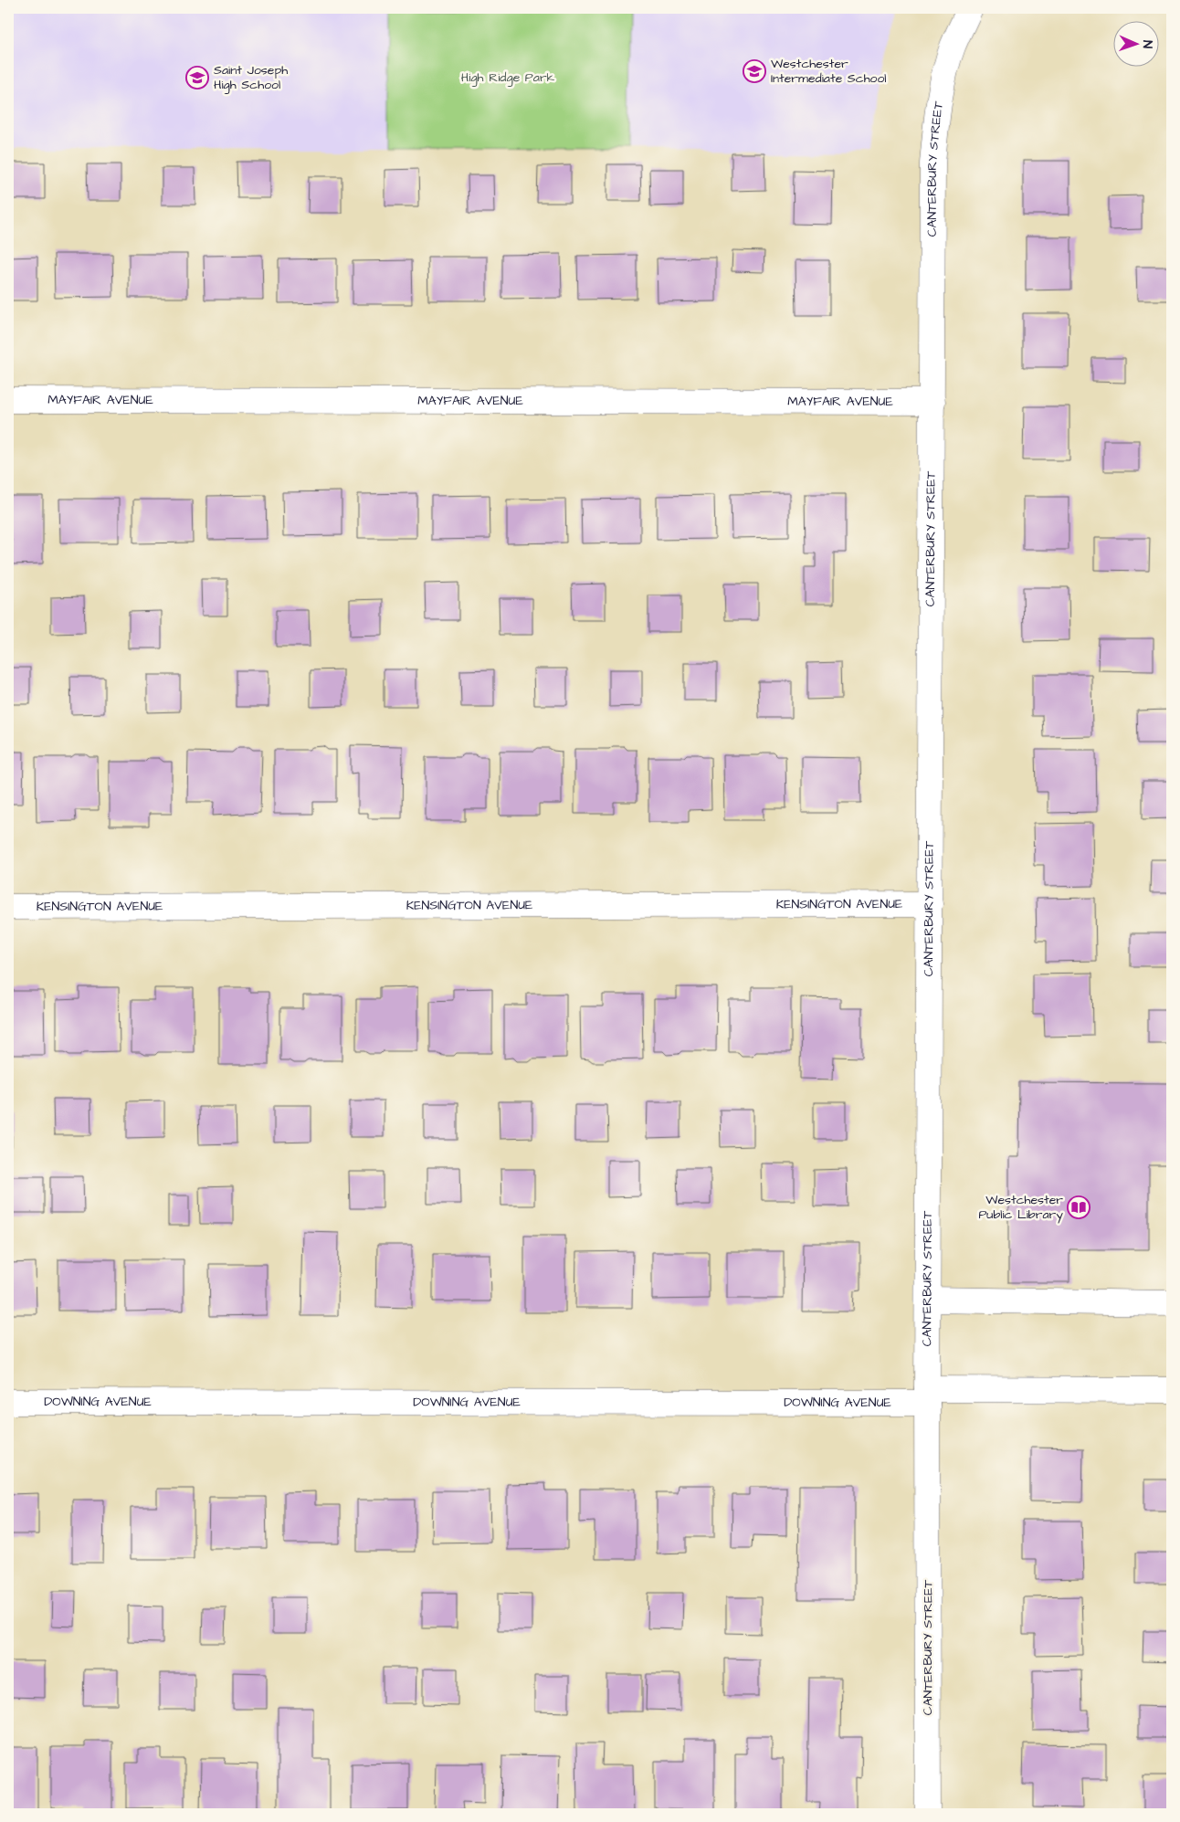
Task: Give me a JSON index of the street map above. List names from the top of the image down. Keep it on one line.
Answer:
{"streets":{"street":["CANTERBURY STREET","MAYFAIR AVENUE","KENSINGTON AVENUE","DOWNING AVENUE"]},"crossings":[["CANTERBURY STREET","MAYFAIR AVENUE"],["CANTERBURY STREET","KENSINGTON AVENUE"],["CANTERBURY STREET","DOWNING AVENUE"]],"parks":["High Ridge Park"],"places":{"school or university":["Westchester Intermediate School","Saint Joseph High School"],"library":["Westchester Public Library"]},"north":"right"}
